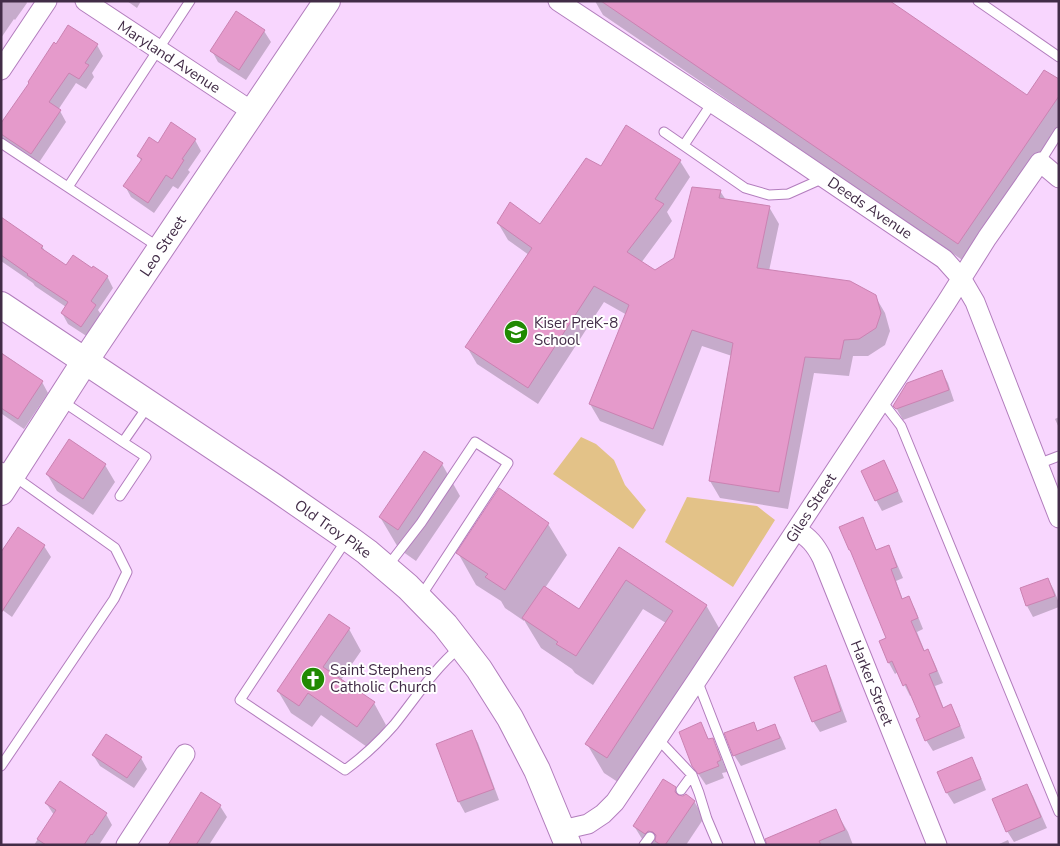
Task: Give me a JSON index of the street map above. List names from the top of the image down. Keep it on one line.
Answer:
{"streets":{"main road":["Leo Street","Old Troy Pike"],"street":["Maryland Avenue","Deeds Avenue","Giles Street","Harker Street"]},"crossings":[["Maryland Avenue","Leo Street"],["Deeds Avenue","Giles Street"],["Leo Street","Old Troy Pike"],["Giles Street","Old Troy Pike"],["Giles Street","Harker Street"]],"places":{"school or university":["Kiser PreK-8 School"],"church":["Saint Stephens Catholic Church"]}}
